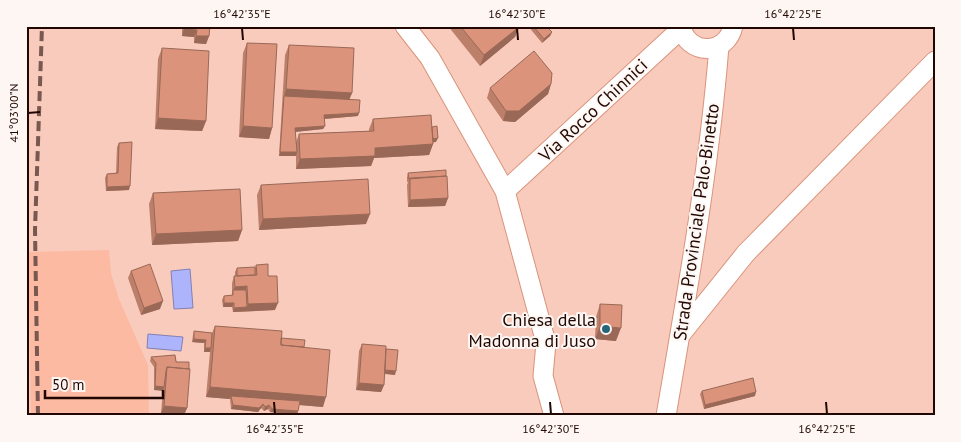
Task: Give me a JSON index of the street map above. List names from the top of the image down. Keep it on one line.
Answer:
{"streets":{"street":["Via Rocco Chinnici","Strada Provinciale Palo-Binetto"]},"places":["Chiesa della Madonna di Juso"],"scale_bar":"50 m","coordinates":["16°42'35\"E","16°42'30\"E","16°42'25\"E","41°03'00\"N"]}
